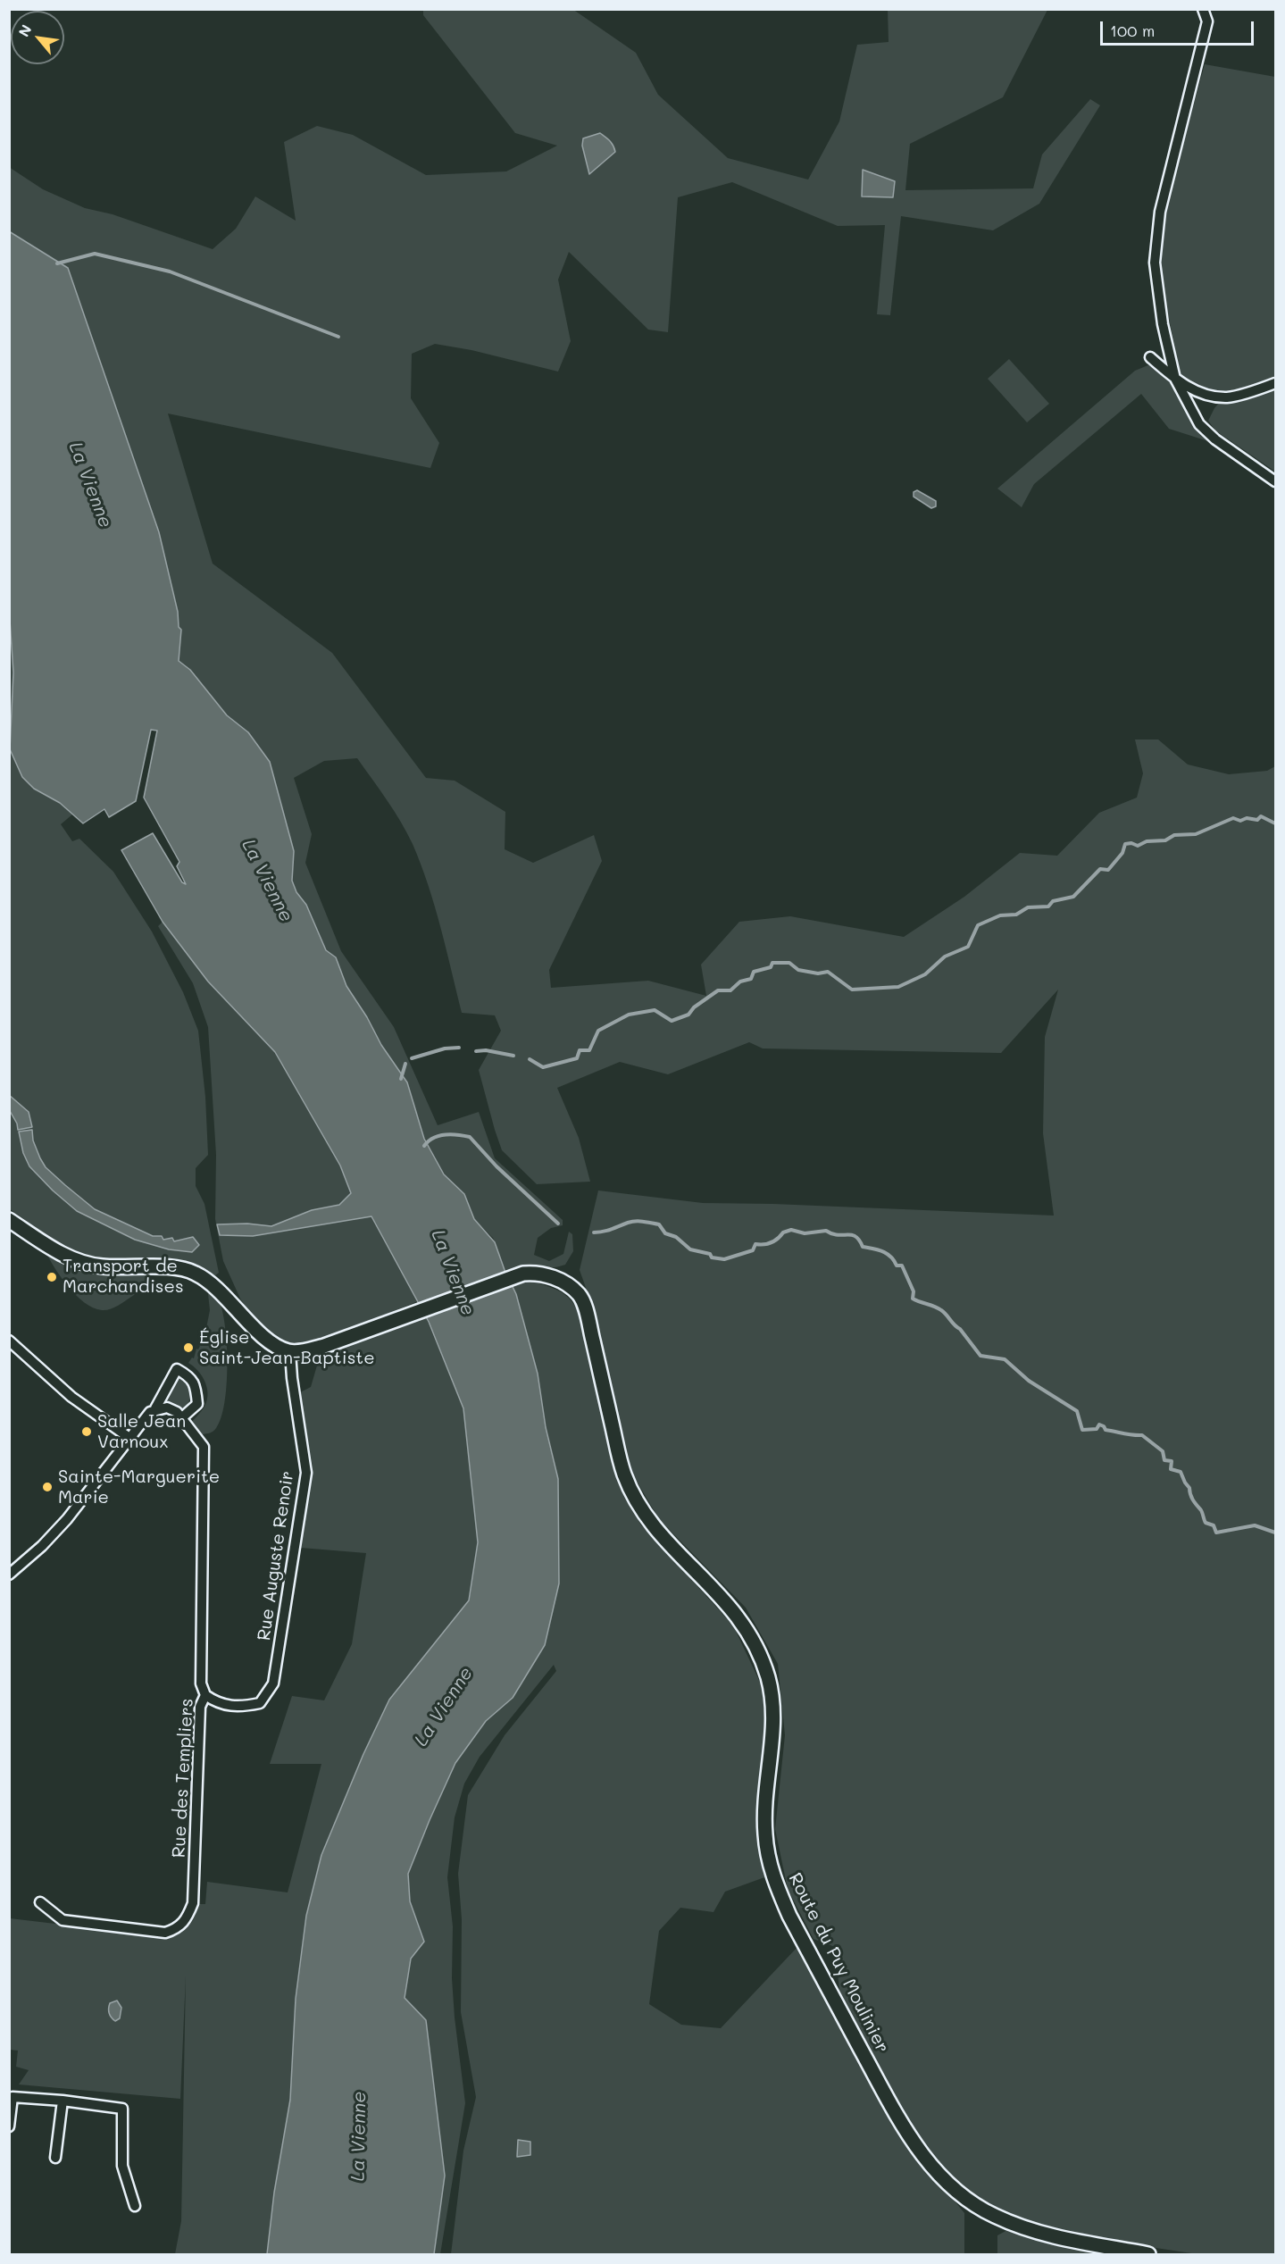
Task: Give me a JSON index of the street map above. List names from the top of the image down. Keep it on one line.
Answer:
{"streets":{"main road":["Route du Puy Moulinier"],"street":["Rue Auguste Renoir","Rue des Templiers"]},"crossings":[["Rue Auguste Renoir","Rue des Templiers"],["Rue Auguste Renoir","Route du Puy Moulinier"]],"water":["La Vienne"],"places":["Transport de Marchandises","Église Saint-Jean-Baptiste","Salle Jean Varnoux","Sainte-Marguerite Marie"],"scale_bar":"100 m","north":"top left"}
